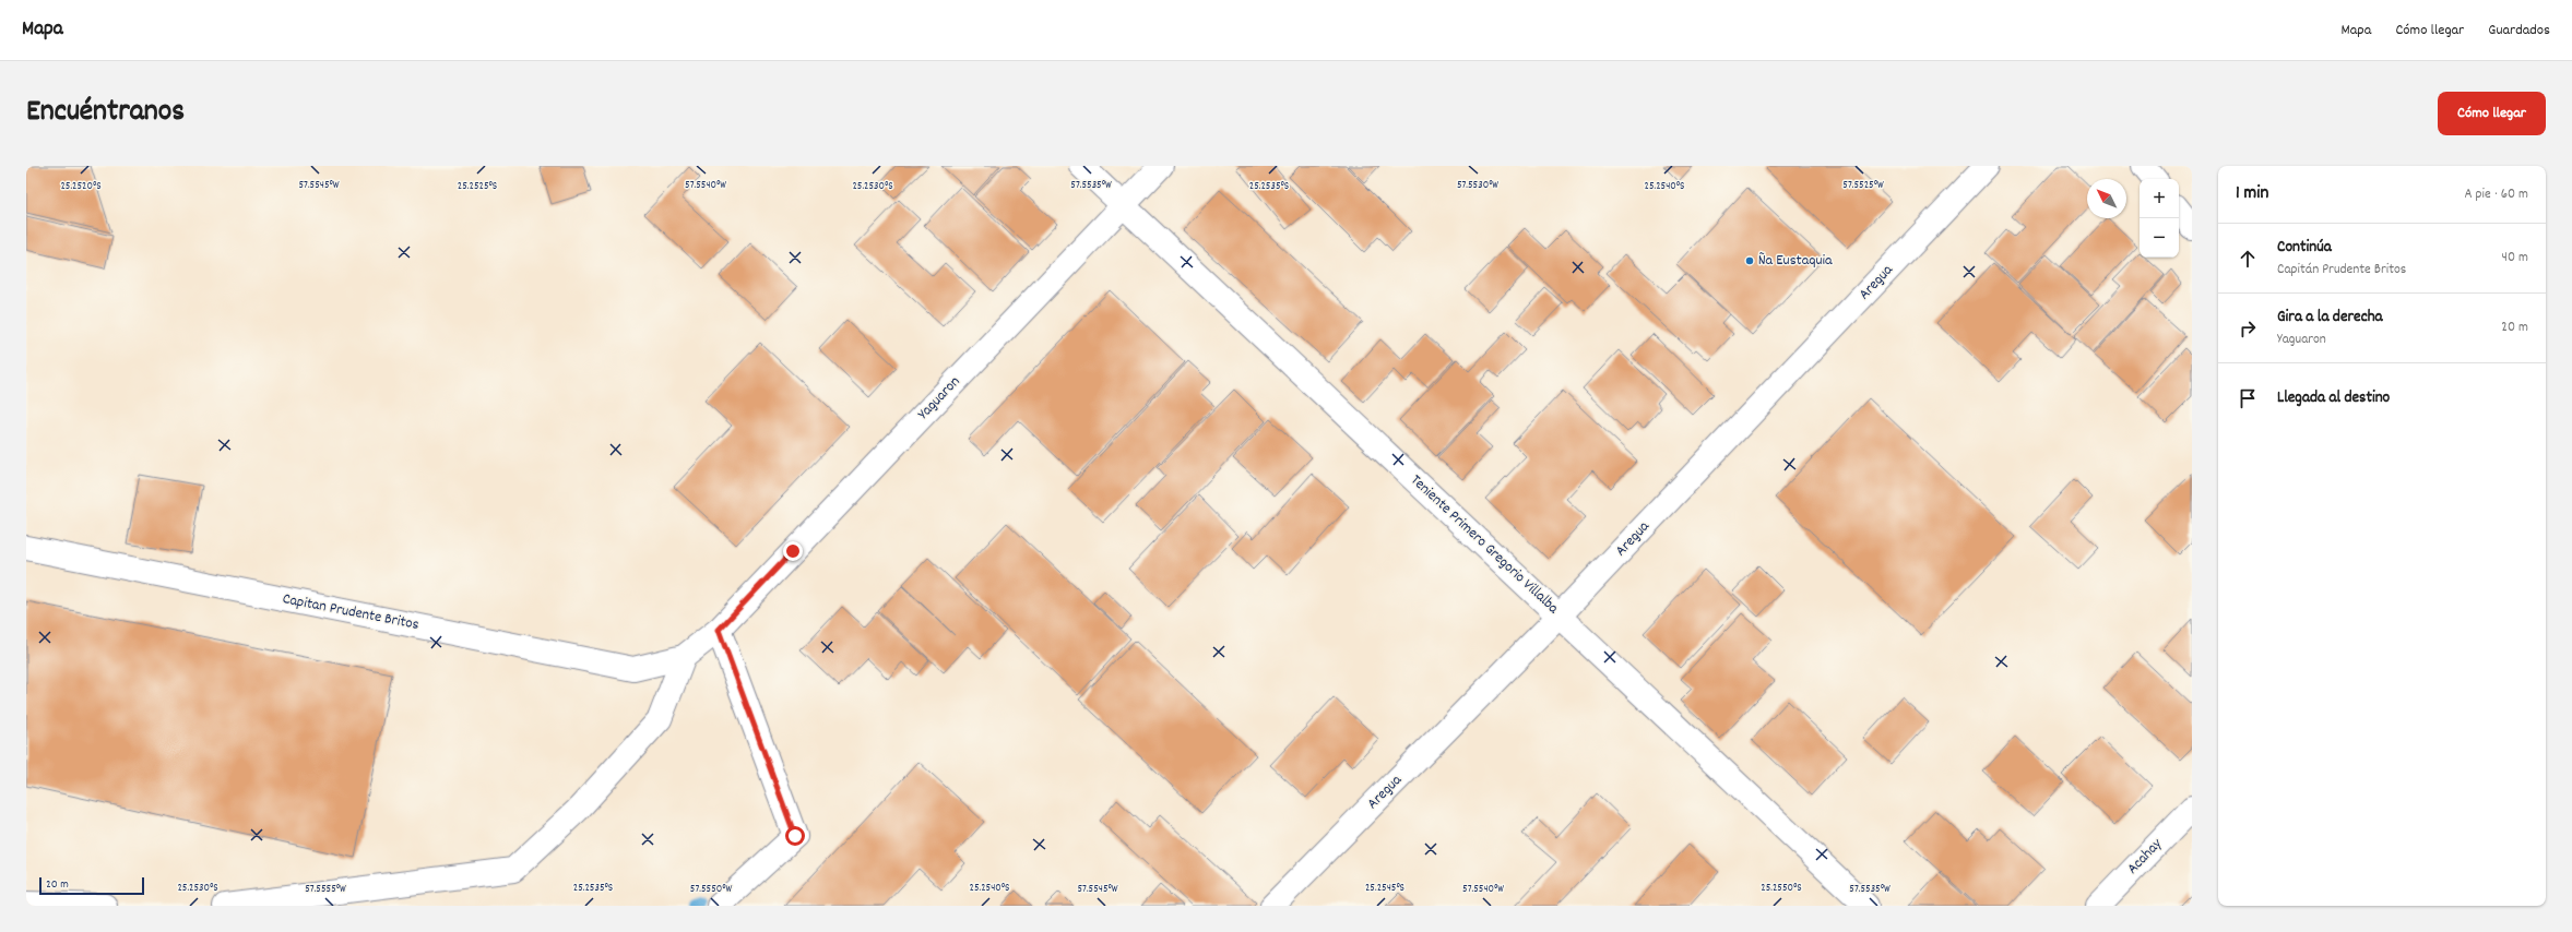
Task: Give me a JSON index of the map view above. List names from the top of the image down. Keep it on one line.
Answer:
{"streets":{"street":["Aregua","Yaguaron","Teniente Primero Gregorio Villalba","Capitan Prudente Britos","Acahay"]},"crossings":[["Aregua","Teniente Primero Gregorio Villalba"],["Yaguaron","Teniente Primero Gregorio Villalba"],["Yaguaron","Capitan Prudente Britos"]],"places":["Ña Eustaquia"],"scale_bar":"20 m","north":"top left","page":{"header":"Mapa","nav":["Mapa","Cómo llegar","Guardados"],"title":"Encuéntranos","buttons":"Cómo llegar","heading":["1 min","A pie · 60 m"],"map_buttons":["+","−"],"list":[["Continúa","Capitán Prudente Britos","40 m"],["Gira a la derecha","Yaguaron","20 m"],"Llegada al destino"],"scale":"20 m"},"coordinates":["57.5545°W","57.5540°W","57.5535°W","57.5530°W","57.5525°W","25.2520°S","25.2525°S","25.2530°S","25.2535°S","25.2540°S","25.2545°S","25.2550°S","57.5555°W","57.5550°W"]}
